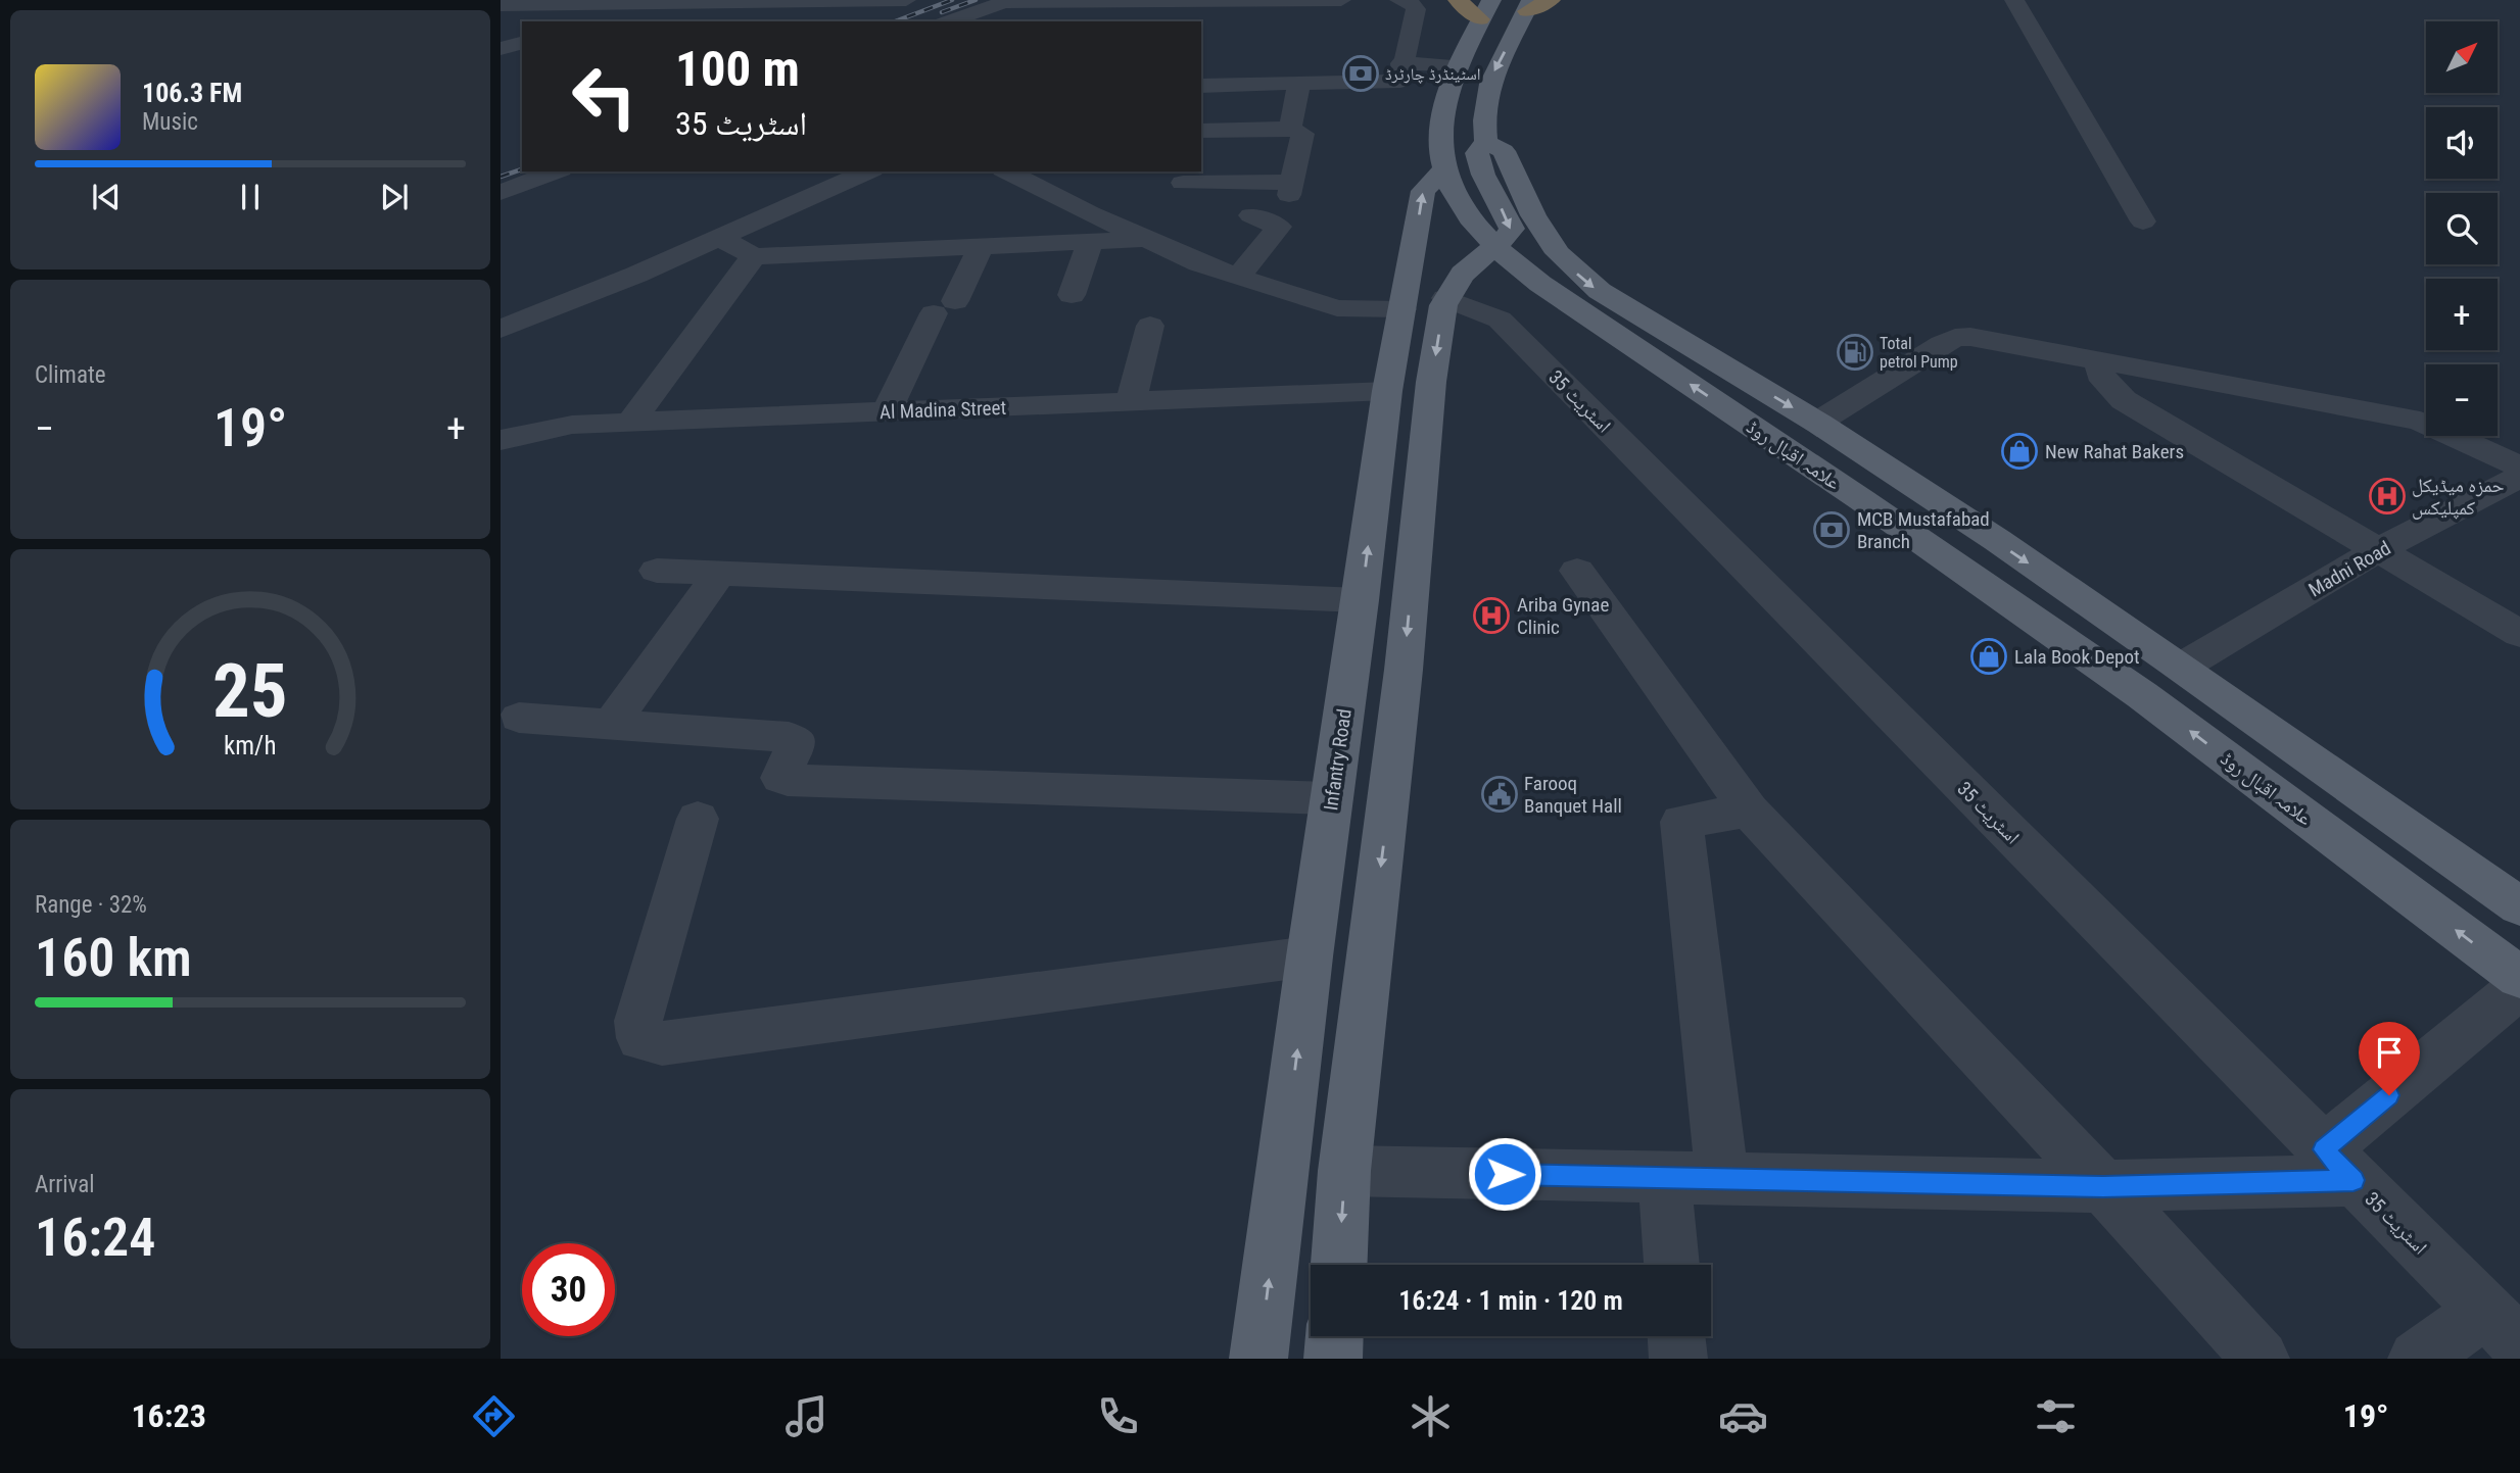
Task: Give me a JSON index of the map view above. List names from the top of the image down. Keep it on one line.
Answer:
{"streets":{"main road":["علامہ اقبال روڈ","Infantry Road"],"street":["اسٹریٹ 35","Al Madina Street","Madni Road"]},"crossings":[["Al Madina Street","Infantry Road"],["علامہ اقبال روڈ","Madni Road"],["علامہ اقبال روڈ","Infantry Road"]],"places":{"bank":["اسٹینڈرڈ چارٹرڈ","MCB Mustafabad Branch"],"fuel station":["Total petrol Pump"],"shop":["New Rahat Bakers","Lala Book Depot"],"hospital":["حمزہ میڈیکل کمپلیکس","Ariba Gynae Clinic"],"public building":["Farooq Banquet Hall"]},"north":"top right","page":{"map_buttons":["+","−"],"turn":["100 m","اسٹریٹ 35"],"song":["106.3 FM","Music"],"tile":["Climate",["Range · 32%","160 km"],["Arrival","16:24"]],"heat":["−","19°","+"],"limit":"30","trip":"16:24 · 1 min · 120 m","tabs":["16:23","19°"],"gauge":["25","km/h"]}}
